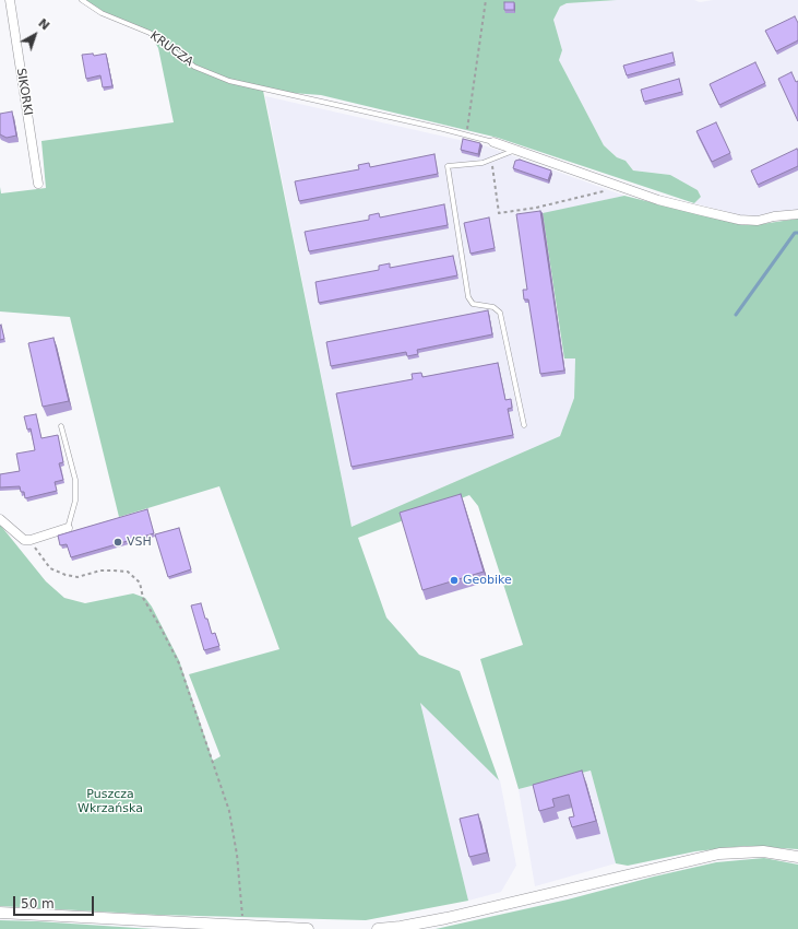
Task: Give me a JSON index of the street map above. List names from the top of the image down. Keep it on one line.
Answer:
{"streets":{"street":["SIKORKI"],"lane":["KRUCZA"]},"parks":["Puszcza Wkrzańska"],"places":["VSH","Geobike"],"scale_bar":"50 m","north":"top right"}
